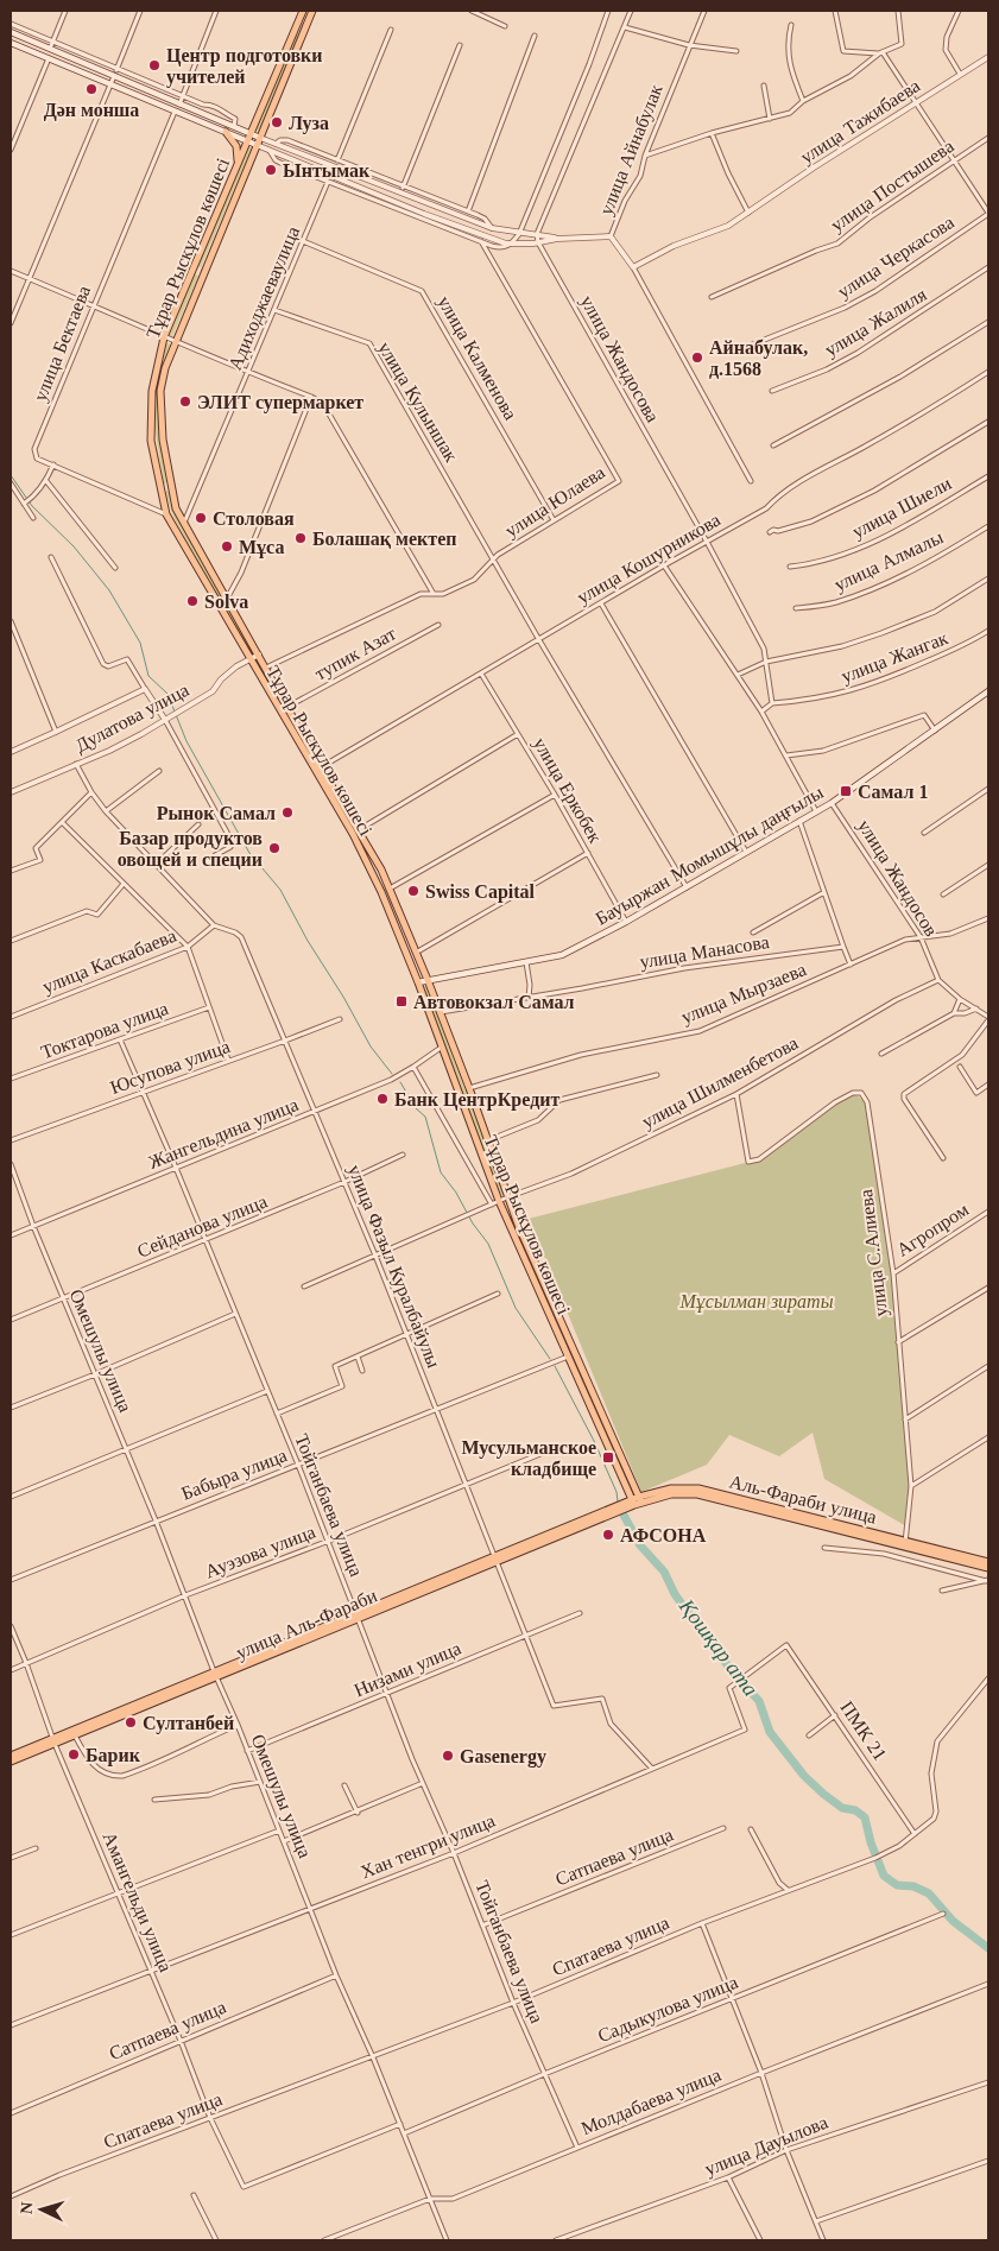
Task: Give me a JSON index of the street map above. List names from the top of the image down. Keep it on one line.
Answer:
{"streets":{"main road":["Тұрар Рыскұлов көшесі","Бауыржан Момышұлы даңғылы","Аль-Фараби улица","улица Аль-Фараби"],"street":["улица Тажибаева","улица Айнабулак","улица Постышева","улица Черкасова","Адиходжаеваулица","улица Жалиля","улица Бектаева","улица Калменова","улица Жандосова","улица Кулыншак","улица Юлаева","улица Шиели","улица Кошурникова","улица Алмалы","тупик Азат","улица Жангак","Дулатова улица","улица Еркобек","улица Жандосов","улица Манасова","улица Каскабаева","улица Мырзаева","Токтарова улица","Юсупова улица","улица Шилменбетова","Жангельдина улица","Сейданова улица","Агропром","улица С.Алиева","улица Фазыл Куралбайулы","Омешулы улица","Бабыра улица","Тойганбаева улица","Ауэзова улица","Низами улица","ПМК 21","Хан тенгри улица","Сатпаева улица","Амангельди улица","Спатаева улица","Садыкулова улица","Молдабаева улица","улица Дауылова"]},"crossings":[["улица Тажибаева","улица Айнабулак"],["Тұрар Рыскұлов көшесі","Адиходжаеваулица"],["Тұрар Рыскұлов көшесі","улица Бектаева"],["Тұрар Рыскұлов көшесі","улица Юлаева"],["Тұрар Рыскұлов көшесі","улица Кошурникова"],["Тұрар Рыскұлов көшесі","тупик Азат"],["Тұрар Рыскұлов көшесі","Дулатова улица"],["Тұрар Рыскұлов көшесі","Бауыржан Момышұлы даңғылы"],["Тұрар Рыскұлов көшесі","улица Манасова"],["Тұрар Рыскұлов көшесі","улица Мырзаева"],["Тұрар Рыскұлов көшесі","улица Шилменбетова"],["Тұрар Рыскұлов көшесі","Жангельдина улица"],["Тұрар Рыскұлов көшесі","Бабыра улица"],["Тұрар Рыскұлов көшесі","Аль-Фараби улица"],["Адиходжаеваулица","улица Калменова"],["Адиходжаеваулица","улица Кулыншак"],["улица Калменова","улица Юлаева"],["улица Жандосова","улица Кошурникова"],["улица Жандосова","улица Жангак"],["улица Кулыншак","улица Юлаева"],["улица Кулыншак","улица Кошурникова"],["улица Кошурникова","улица Еркобек"],["Дулатова улица","улица Фазыл Куралбайулы"],["улица Еркобек","Бауыржан Момышұлы даңғылы"],["Бауыржан Момышұлы даңғылы","улица Жандосов"],["улица Жандосов","улица Мырзаева"],["улица Жандосов","улица Шилменбетова"],["улица Каскабаева","улица Фазыл Куралбайулы"],["Токтарова улица","Тойганбаева улица"],["Юсупова улица","улица Фазыл Куралбайулы"],["Юсупова улица","Тойганбаева улица"],["улица Шилменбетова","улица С.Алиева"],["улица Шилменбетова","улица Фазыл Куралбайулы"],["Жангельдина улица","улица Фазыл Куралбайулы"],["Жангельдина улица","Омешулы улица"],["Жангельдина улица","Тойганбаева улица"],["Сейданова улица","улица Фазыл Куралбайулы"],["Сейданова улица","Омешулы улица"],["Сейданова улица","Тойганбаева улица"],["Агропром","улица С.Алиева"],["улица С.Алиева","Аль-Фараби улица"],["улица Фазыл Куралбайулы","Бабыра улица"],["улица Фазыл Куралбайулы","Ауэзова улица"],["улица Фазыл Куралбайулы","улица Аль-Фараби"],["улица Фазыл Куралбайулы","Низами улица"],["улица Фазыл Куралбайулы","Хан тенгри улица"],["Омешулы улица","Бабыра улица"],["Омешулы улица","Ауэзова улица"],["Омешулы улица","улица Аль-Фараби"],["Омешулы улица","Низами улица"],["Омешулы улица","Хан тенгри улица"],["Омешулы улица","Сатпаева улица"],["Омешулы улица","Амангельди улица"],["Омешулы улица","Спатаева улица"],["Омешулы улица","Садыкулова улица"],["Омешулы улица","Молдабаева улица"],["Бабыра улица","Тойганбаева улица"],["Аль-Фараби улица","улица Аль-Фараби"],["Тойганбаева улица","Ауэзова улица"],["Тойганбаева улица","улица Аль-Фараби"],["Тойганбаева улица","Низами улица"],["Тойганбаева улица","Хан тенгри улица"],["Тойганбаева улица","Сатпаева улица"],["Тойганбаева улица","Спатаева улица"],["Тойганбаева улица","Садыкулова улица"],["Тойганбаева улица","Молдабаева улица"],["Ауэзова улица","Амангельди улица"],["улица Аль-Фараби","Амангельди улица"],["ПМК 21","Хан тенгри улица"],["ПМК 21","Спатаева улица"],["Хан тенгри улица","Амангельди улица"],["Сатпаева улица","Амангельди улица"],["Амангельди улица","Спатаева улица"]],"water":["Қошқар ата"],"parks":["Мұсылман зираты"],"places":{"other":["Центр подготовки учителей","Дән монша","Луза","Ынтымак","Айнабулак, д.1568","ЭЛИТ супермаркет","Столовая","Болашақ мектеп","Мұса","Solva","Рынок Самал","Базар продуктов овощей и специи","Swiss Capital","Банк ЦентрКредит","АФСОНА","Султанбей","Барик","Gasenergy"],"transit":["Самал 1","Автовокзал Самал","Мусульманское кладбище"]},"north":"left"}
